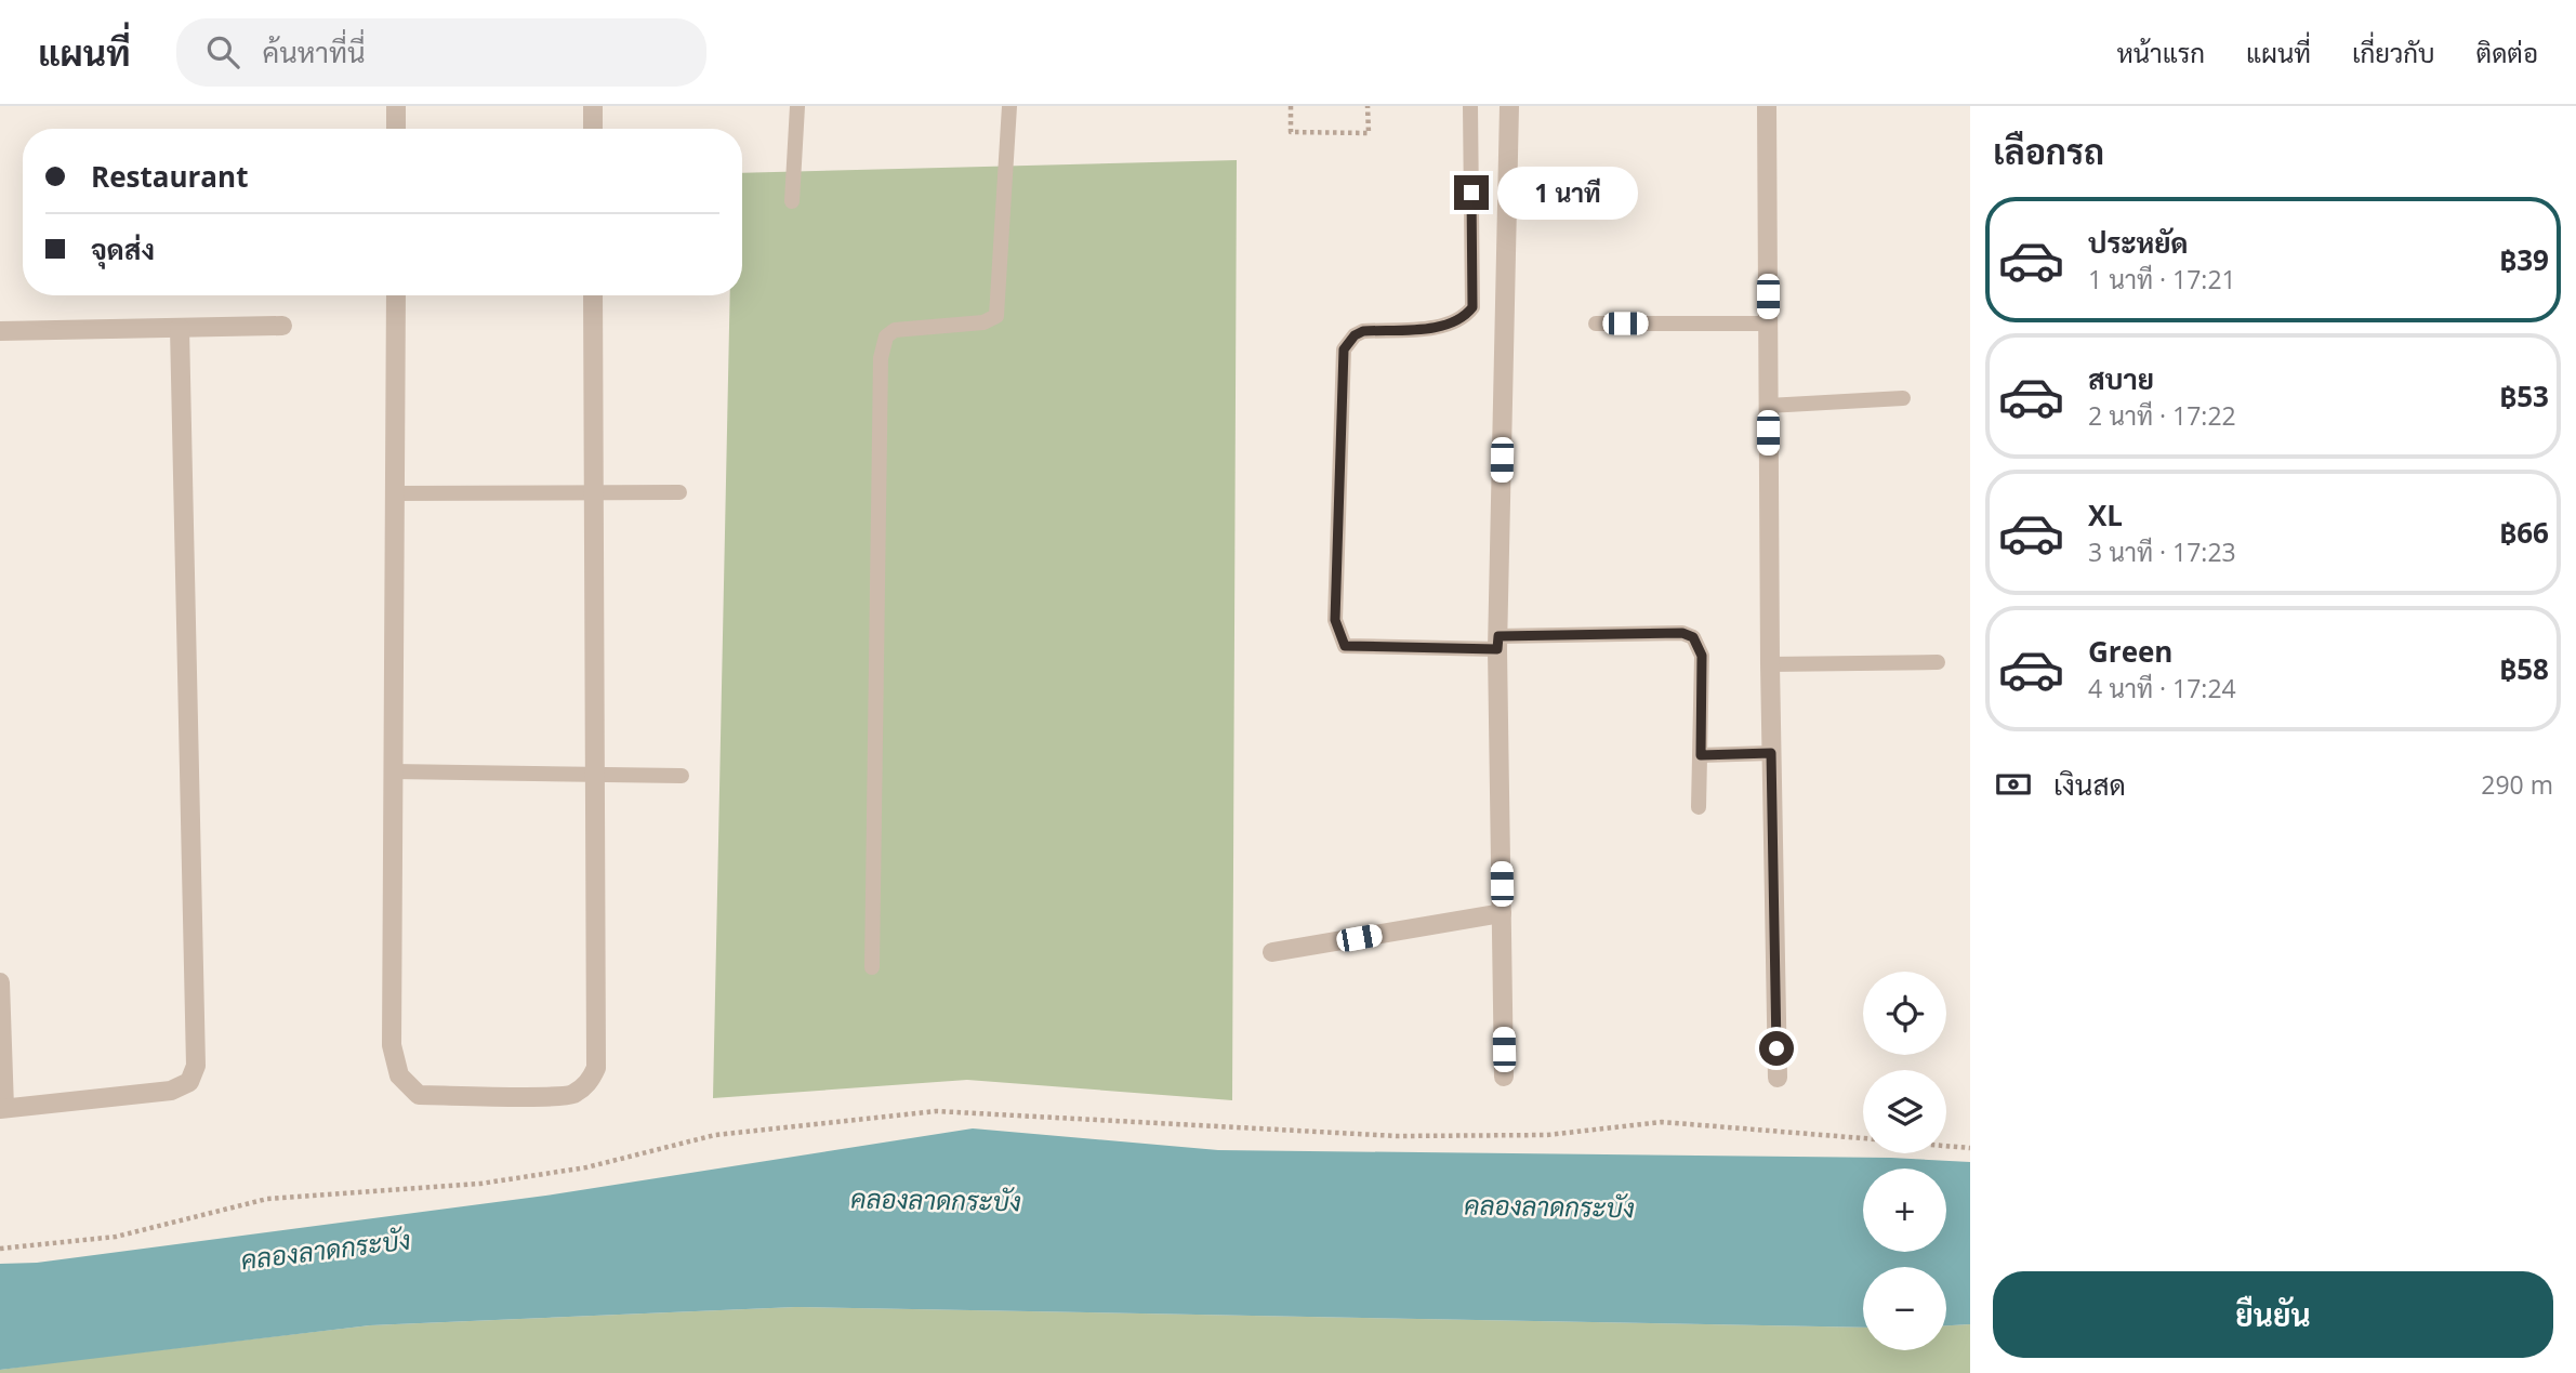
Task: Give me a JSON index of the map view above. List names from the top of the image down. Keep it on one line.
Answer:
{"water":["คลองลาดกระบัง"],"page":{"header":"แผนที่","search":"ค้นหาที่นี่","nav":["หน้าแรก","แผนที่","เกี่ยวกับ","ติดต่อ"],"heading":"เลือกรถ","banner":["Restaurant","จุดส่ง"],"bubble":"1 นาที","list":[{"name":"ประหยัด","note":"1 นาที · 17:21","value":"฿39"},{"name":"สบาย","note":"2 นาที · 17:22","value":"฿53"},{"name":"XL","note":"3 นาที · 17:23","value":"฿66"},{"name":"Green","note":"4 นาที · 17:24","value":"฿58"}],"pay":["เงินสด","290 m"],"map_buttons":["+","−"],"buttons":"ยืนยัน"}}
